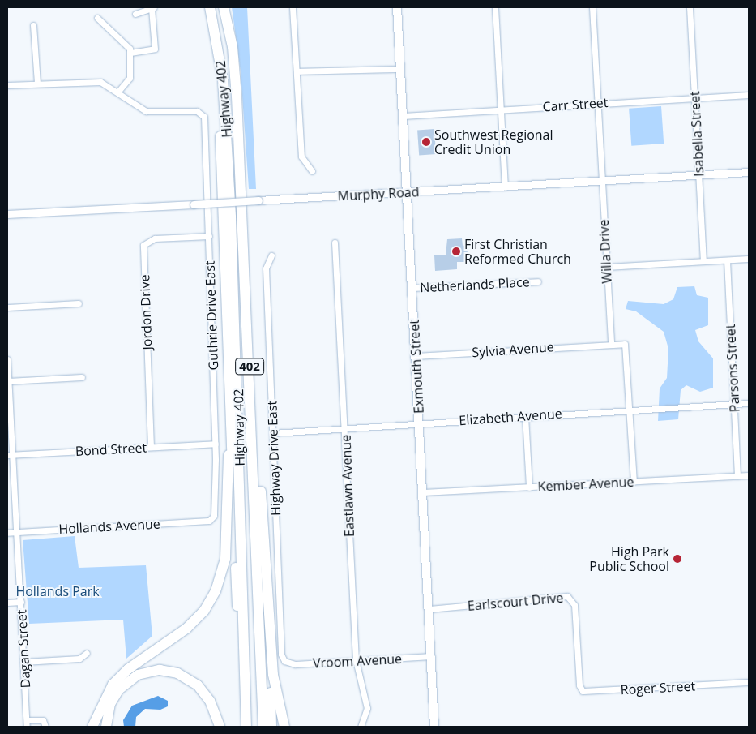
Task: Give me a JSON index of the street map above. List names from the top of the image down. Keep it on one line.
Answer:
{"streets":{"highway":["Highway 402","402"],"main road":["Exmouth Street"],"street":["Carr Street","Isabella Street","Murphy Road","Willa Drive","Netherlands Place","Jordon Drive","Guthrie Drive East","Sylvia Avenue","Parsons Street","Elizabeth Avenue","Bond Street","Highway Drive East","Kember Avenue","Eastlawn Avenue","Hollands Avenue","Earlscourt Drive","Dagan Street","Vroom Avenue","Roger Street"]},"crossings":[["Carr Street","Isabella Street"],["Carr Street","Willa Drive"],["Carr Street","Exmouth Street"],["Isabella Street","Murphy Road"],["Murphy Road","Willa Drive"],["Murphy Road","Exmouth Street"],["Willa Drive","Sylvia Avenue"],["Netherlands Place","Exmouth Street"],["Jordon Drive","Guthrie Drive East"],["Jordon Drive","Bond Street"],["Guthrie Drive East","Bond Street"],["Guthrie Drive East","Hollands Avenue"],["Sylvia Avenue","Exmouth Street"],["Exmouth Street","Elizabeth Avenue"],["Exmouth Street","Kember Avenue"],["Exmouth Street","Earlscourt Drive"],["Exmouth Street","Vroom Avenue"],["Parsons Street","Elizabeth Avenue"],["Parsons Street","Kember Avenue"],["Elizabeth Avenue","Highway Drive East"],["Elizabeth Avenue","Eastlawn Avenue"],["Bond Street","Dagan Street"],["Highway Drive East","Vroom Avenue"],["Eastlawn Avenue","Vroom Avenue"],["Hollands Avenue","Dagan Street"],["Earlscourt Drive","Roger Street"]],"parks":["Hollands Park"],"places":["Southwest Regional Credit Union","First Christian Reformed Church","High Park Public School"]}
